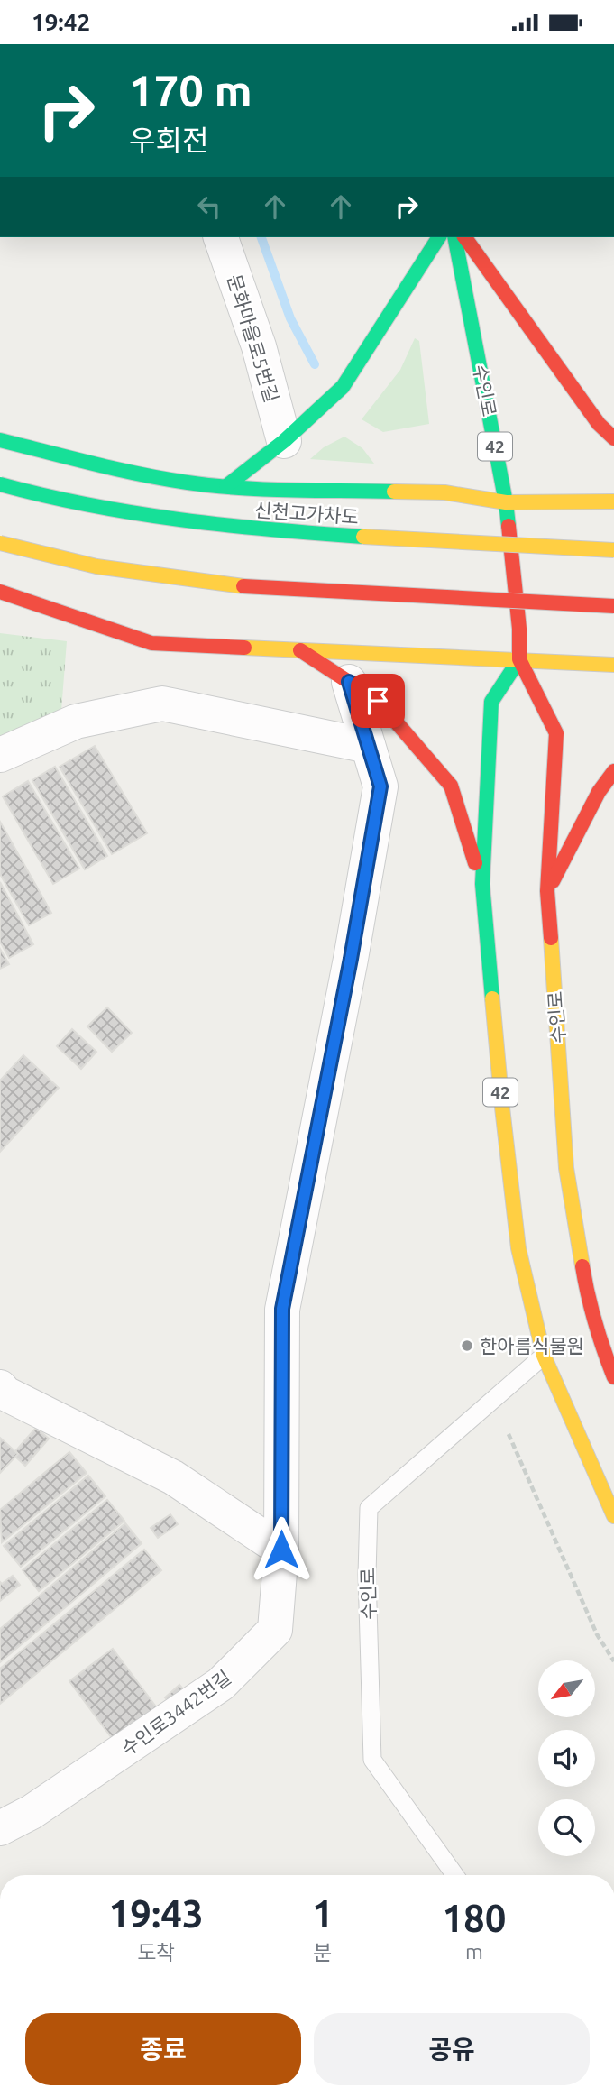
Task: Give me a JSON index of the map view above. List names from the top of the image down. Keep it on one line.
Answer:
{"streets":{"main road":["수인로","42","신천고가차도"],"street":["문화마을로5번길","수인로3442번길"]},"crossings":[["수인로","42"]],"places":["한아름식물원"],"north":"bottom left","page":{"status":"19:42","turn":["170 m","우회전"],"eta":["19:43","도착","1","분","180","m"],"buttons":["종료","공유"]}}
